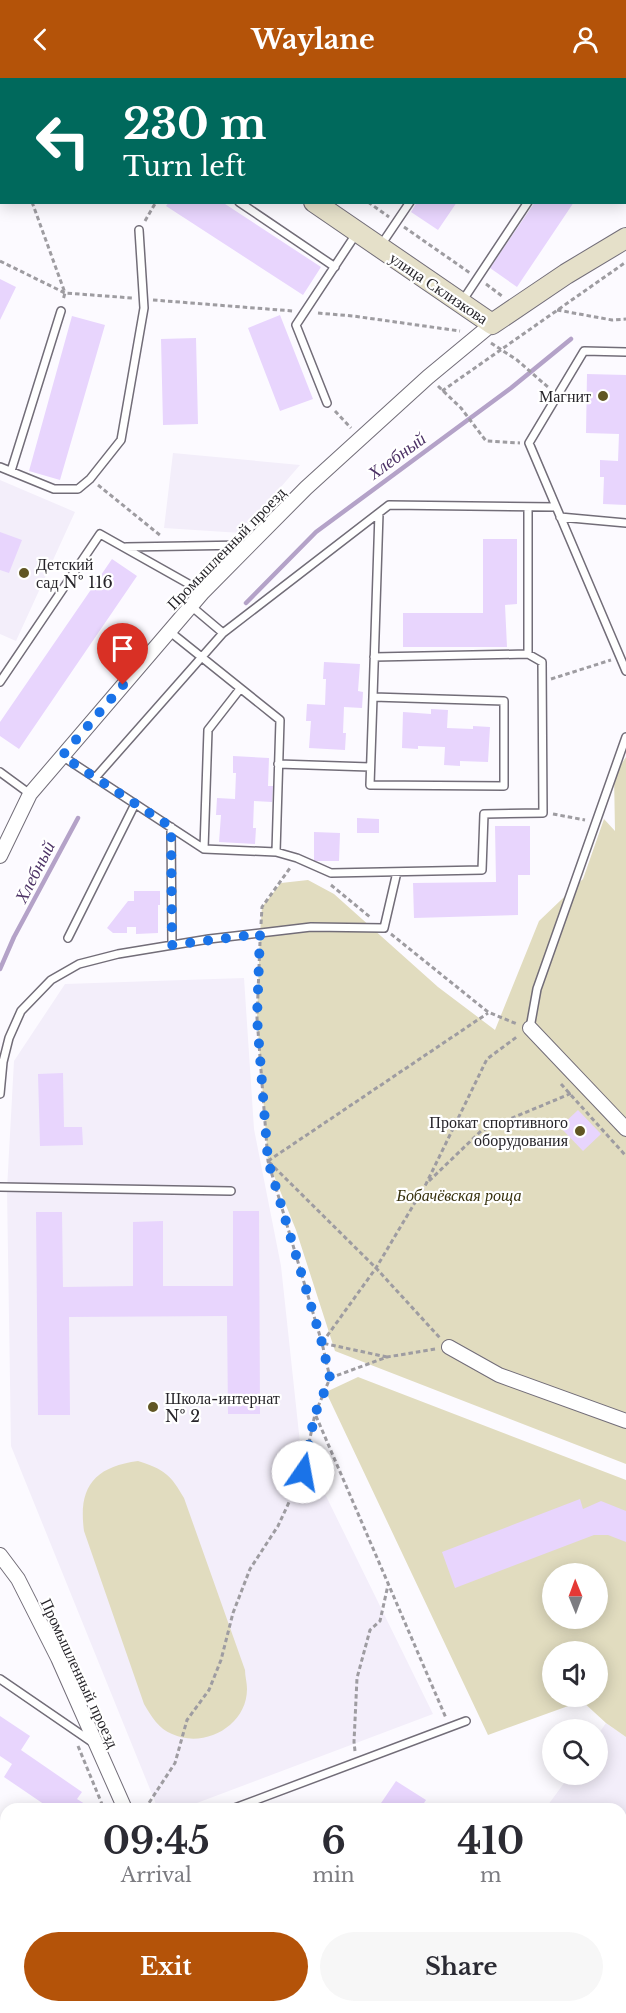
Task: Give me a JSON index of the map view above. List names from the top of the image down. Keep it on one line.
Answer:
{"streets":{"street":["улица Склизкова","Промышленный проезд"]},"crossings":[["улица Склизкова","Промышленный проезд"]],"water":["Хлебный"],"parks":["Бобачёвская роща"],"places":["Магнит","Детский сад № 116","Прокат спортивного оборудования","Школа-интернат № 2"],"north":"top","page":{"header":"Waylane","turn":["230 m","Turn left"],"eta":["09:45","Arrival","6","min","410","m"],"buttons":["Exit","Share"]}}
